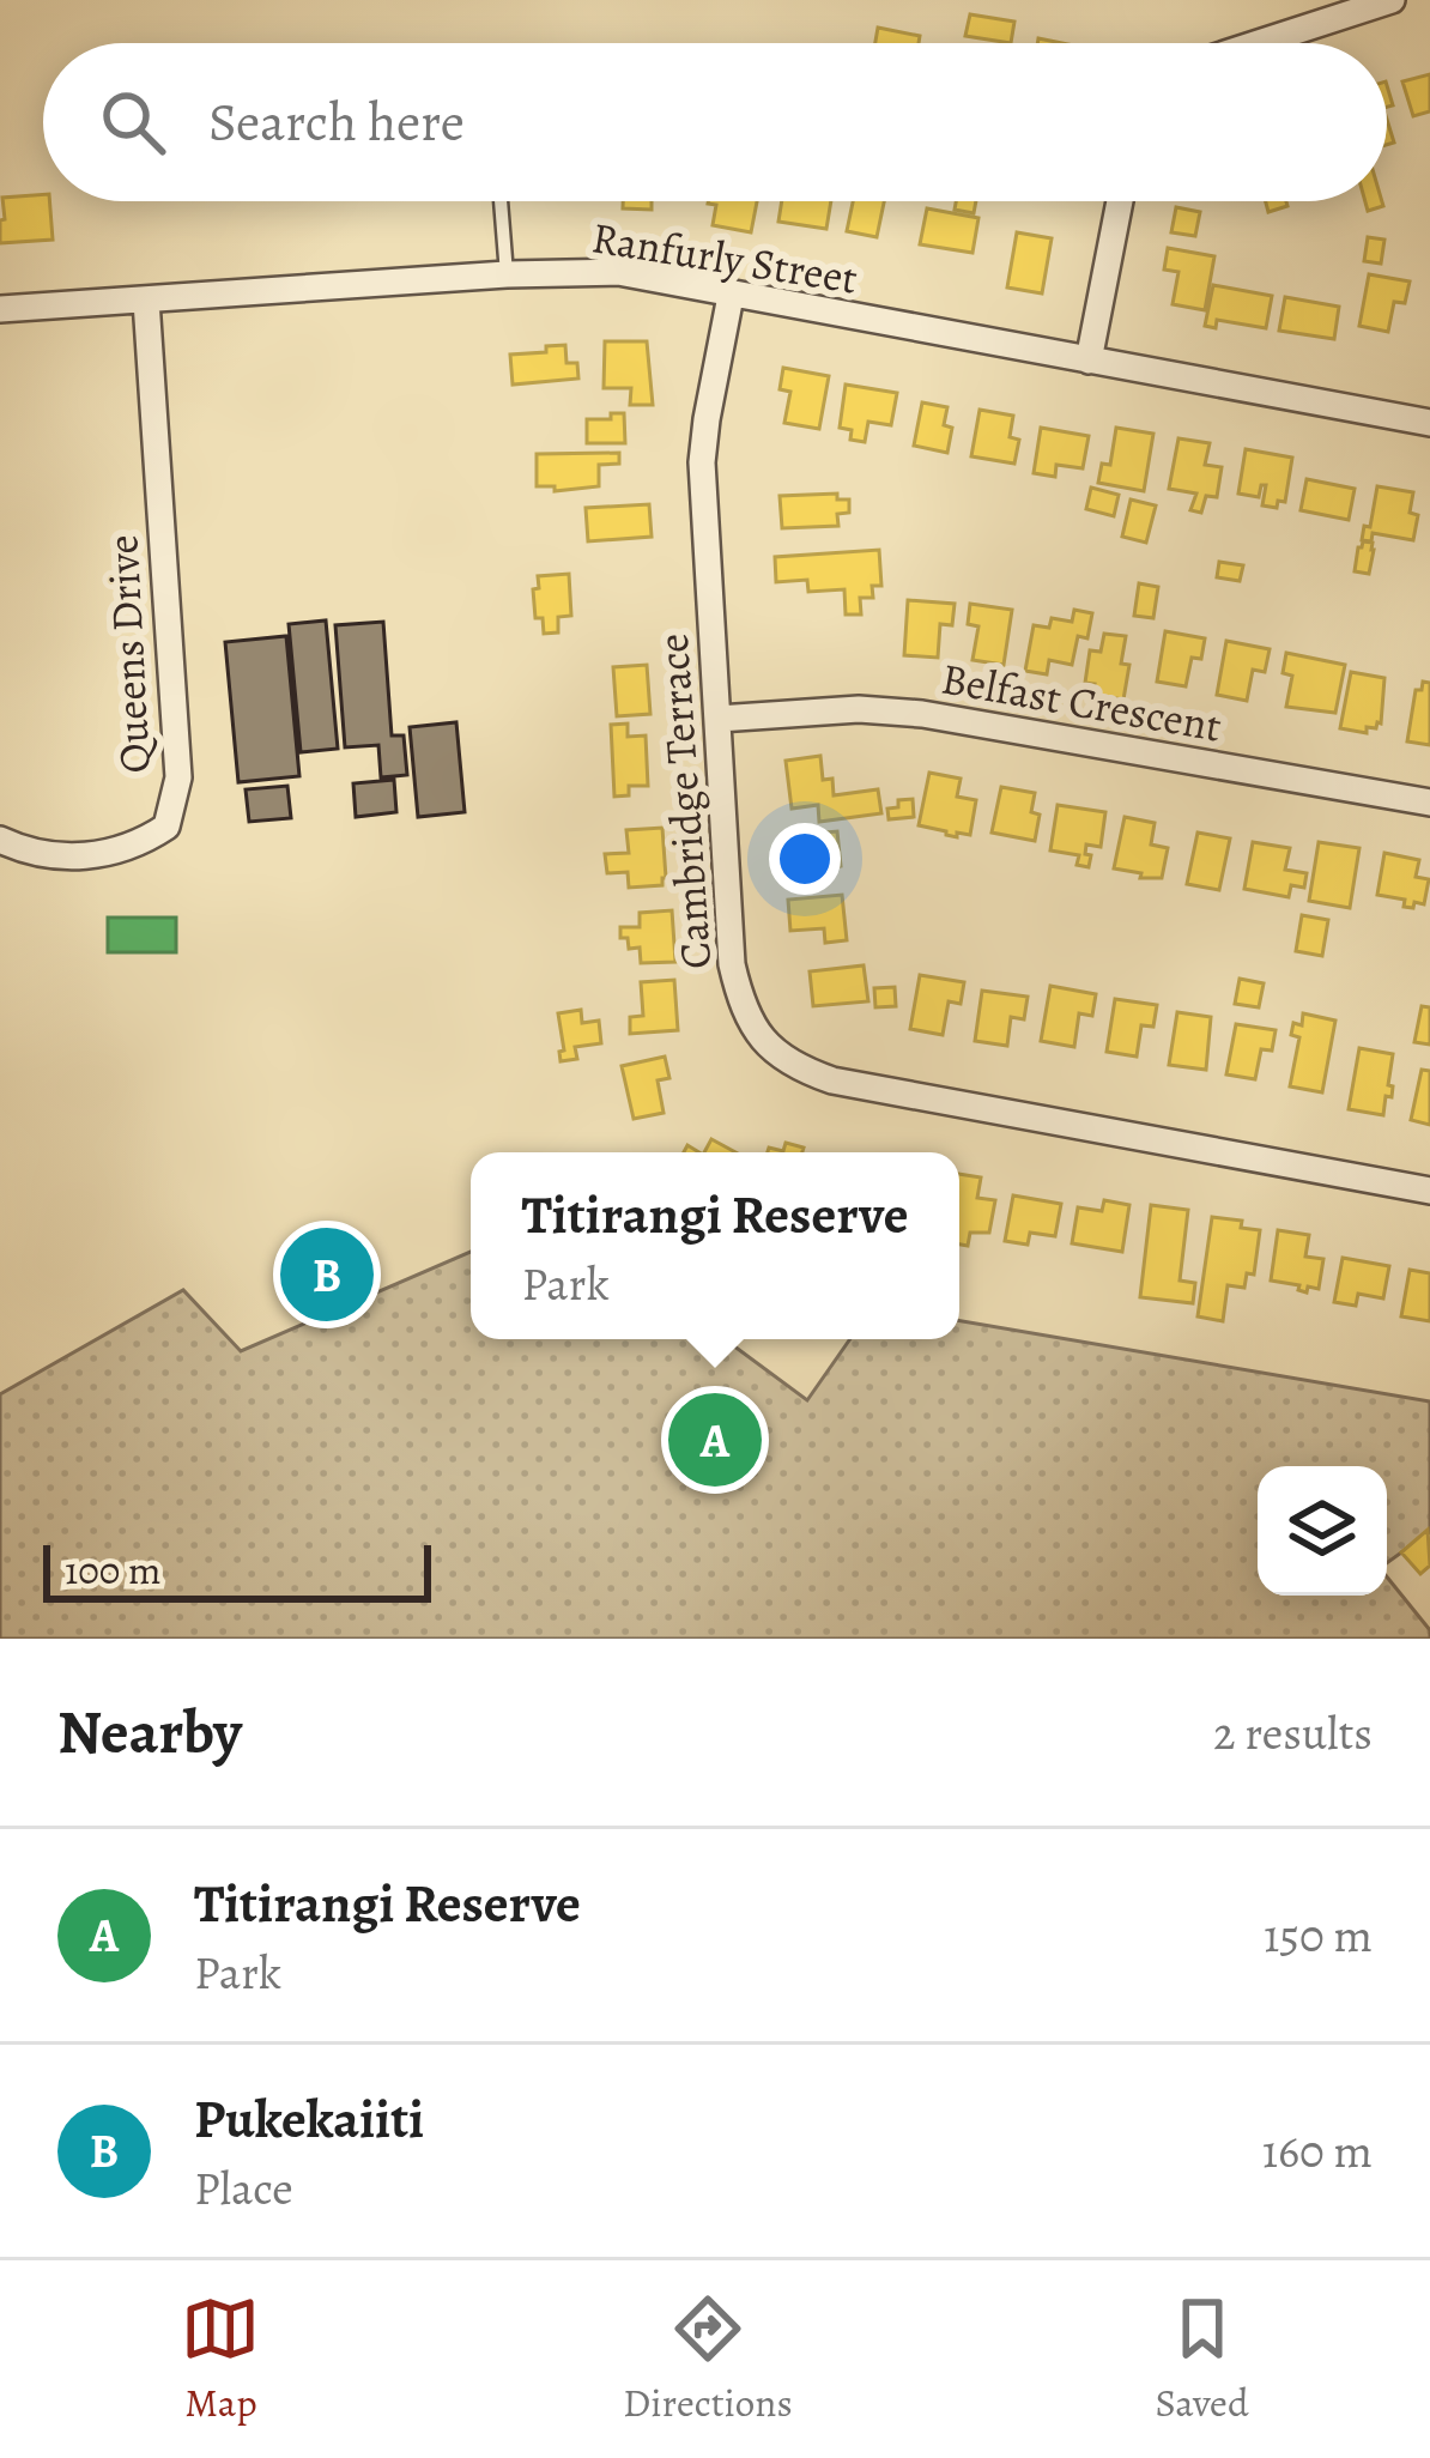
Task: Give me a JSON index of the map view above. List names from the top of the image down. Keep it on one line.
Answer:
{"streets":{"street":["Ranfurly Street","Queens Drive","Belfast Crescent","Cambridge Terrace"]},"crossings":[["Ranfurly Street","Queens Drive"],["Ranfurly Street","Cambridge Terrace"],["Belfast Crescent","Cambridge Terrace"]],"scale_bar":"100 m","page":{"search":"Search here","popup":["Titirangi Reserve","Park"],"pins":["B","A"],"scale":"100 m","heading":["Nearby","2 results"],"list":[{"mark":"A","name":"Titirangi Reserve","note":"Park","value":"150 m"},{"mark":"B","name":"Pukekaiiti","note":"Place","value":"160 m"}],"nav":["Map","Directions","Saved"]}}
